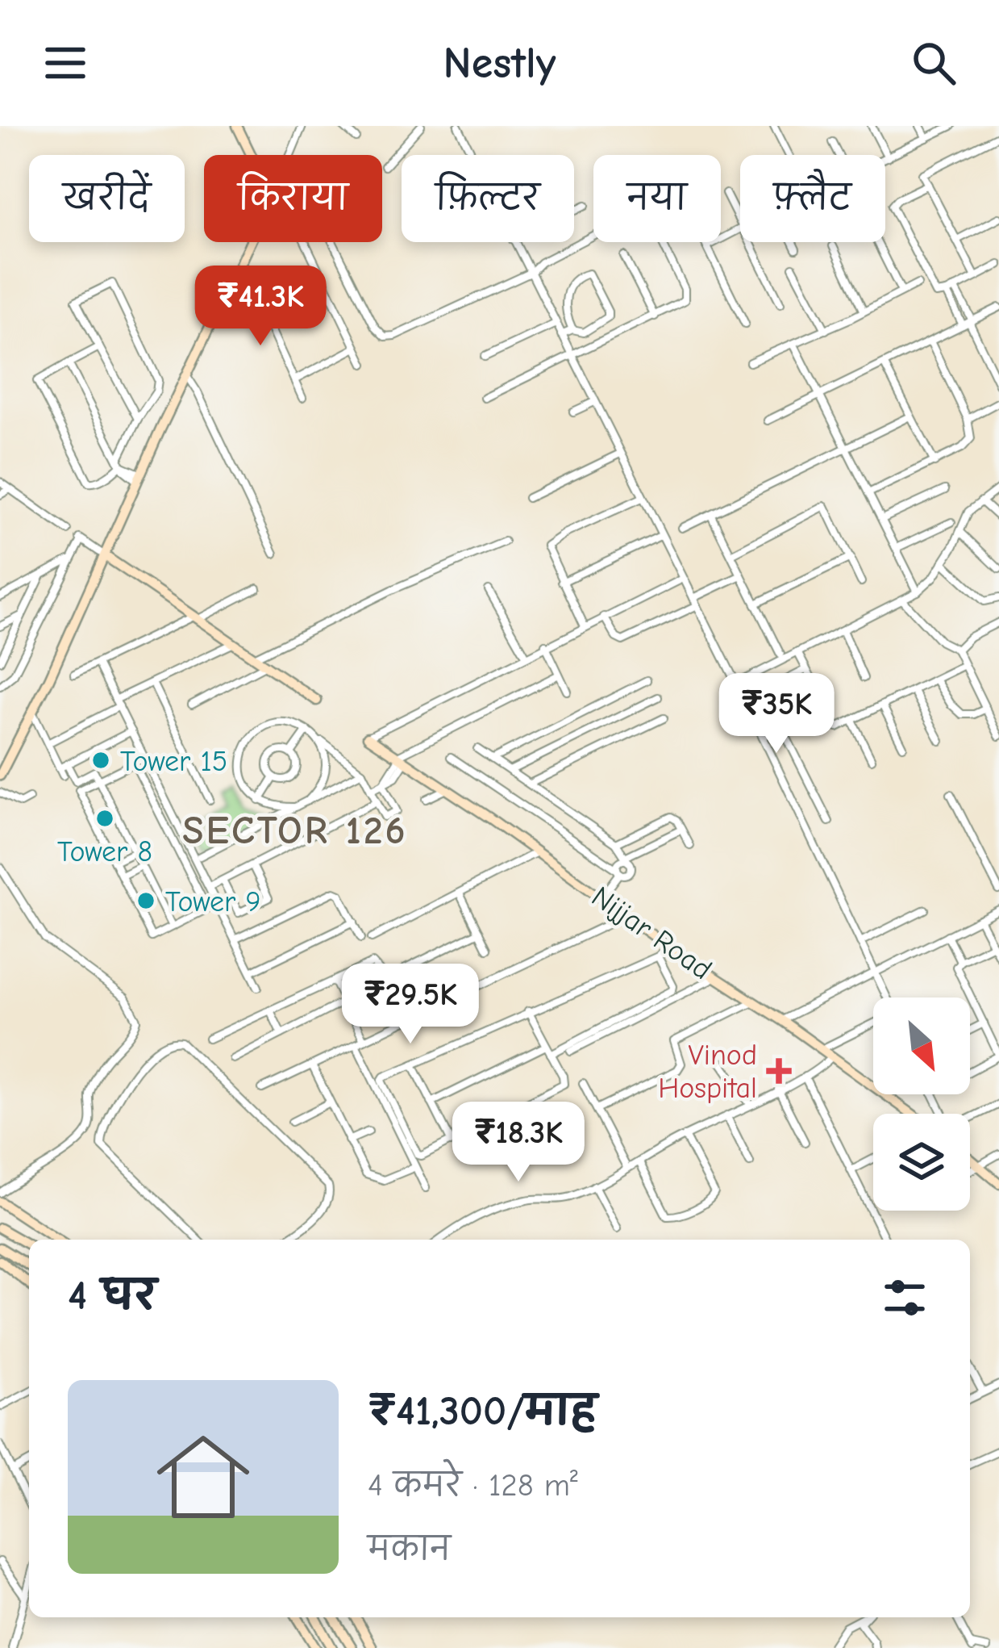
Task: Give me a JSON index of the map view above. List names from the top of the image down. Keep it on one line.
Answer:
{"streets":{"street":["Nijjar Road"]},"districts":["SECTOR 126"],"places":{"other":["Tower 15","Tower 8","Tower 9"],"health":["Vinod Hospital"]},"north":"bottom right","page":{"header":"Nestly","chip":["खरीदें","किराया","फ़िल्टर","नया","फ़्लैट"],"price":["₹41.3K","₹35K","₹29.5K","₹18.3K"],"heading":"4 घर","list":[{"name":"₹41,300/माह","note":"4 कमरे · 128 m² · मकान"}]}}
